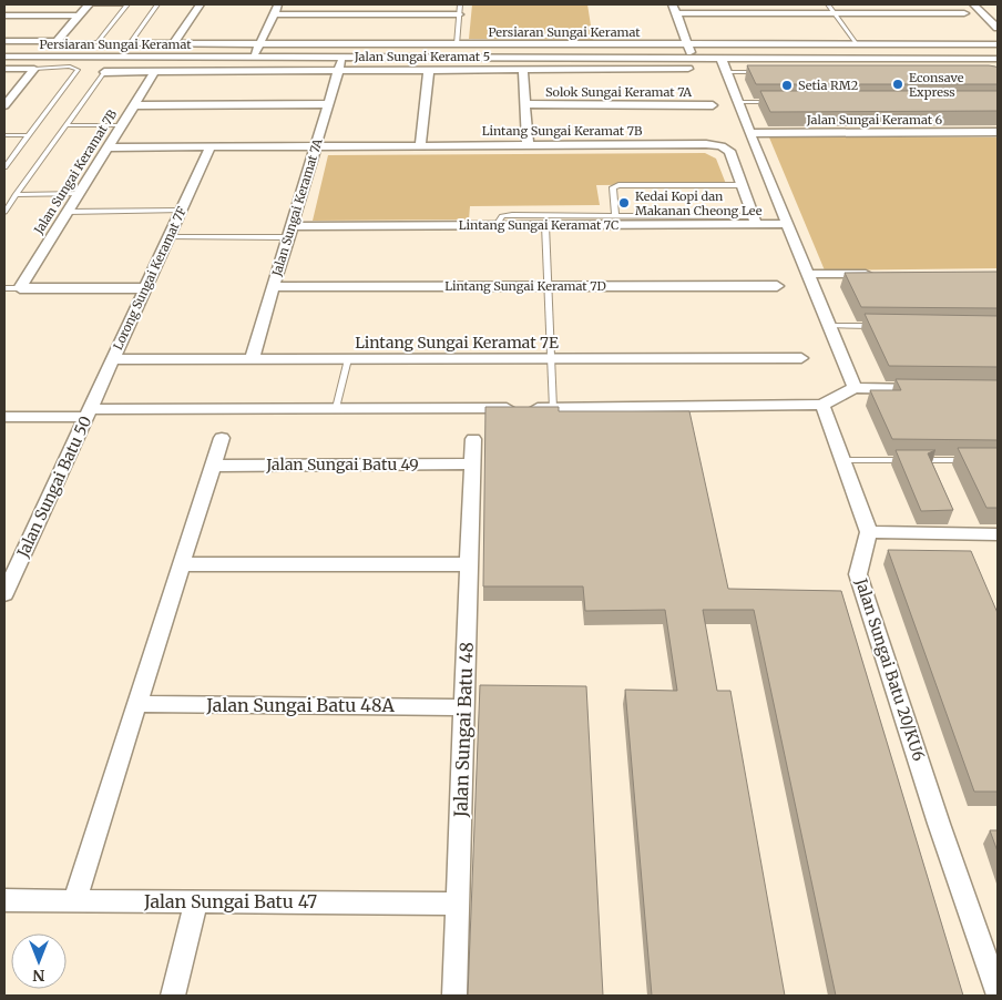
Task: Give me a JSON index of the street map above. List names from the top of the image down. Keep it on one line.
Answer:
{"streets":{"street":["Persiaran Sungai Keramat","Jalan Sungai Keramat 5","Solok Sungai Keramat 7A","Jalan Sungai Keramat 6","Lintang Sungai Keramat 7B","Jalan Sungai Keramat 7B","Jalan Sungai Keramat 7A","Lintang Sungai Keramat 7C","Lorong Sungai Keramat 7F","Lintang Sungai Keramat 7D","Lintang Sungai Keramat 7E","Jalan Sungai Batu 49","Jalan Sungai Batu 50","Jalan Sungai Batu 20/KU6","Jalan Sungai Batu 48A","Jalan Sungai Batu 48","Jalan Sungai Batu 47"]},"crossings":[["Persiaran Sungai Keramat","Jalan Sungai Keramat 7A"],["Jalan Sungai Keramat 5","Jalan Sungai Keramat 7B"],["Jalan Sungai Keramat 5","Jalan Sungai Keramat 7A"],["Lintang Sungai Keramat 7B","Jalan Sungai Keramat 7B"],["Lintang Sungai Keramat 7B","Jalan Sungai Keramat 7A"],["Lintang Sungai Keramat 7B","Lintang Sungai Keramat 7C"],["Lintang Sungai Keramat 7B","Lorong Sungai Keramat 7F"],["Jalan Sungai Keramat 7A","Lintang Sungai Keramat 7C"],["Jalan Sungai Keramat 7A","Lintang Sungai Keramat 7D"],["Jalan Sungai Keramat 7A","Lintang Sungai Keramat 7E"],["Lorong Sungai Keramat 7F","Lintang Sungai Keramat 7E"],["Lorong Sungai Keramat 7F","Jalan Sungai Batu 50"],["Jalan Sungai Batu 49","Jalan Sungai Batu 48"],["Jalan Sungai Batu 48A","Jalan Sungai Batu 48"],["Jalan Sungai Batu 48","Jalan Sungai Batu 47"]],"places":["Econsave Express","Setia RM2","Kedai Kopi dan Makanan Cheong Lee"],"north":"bottom"}
